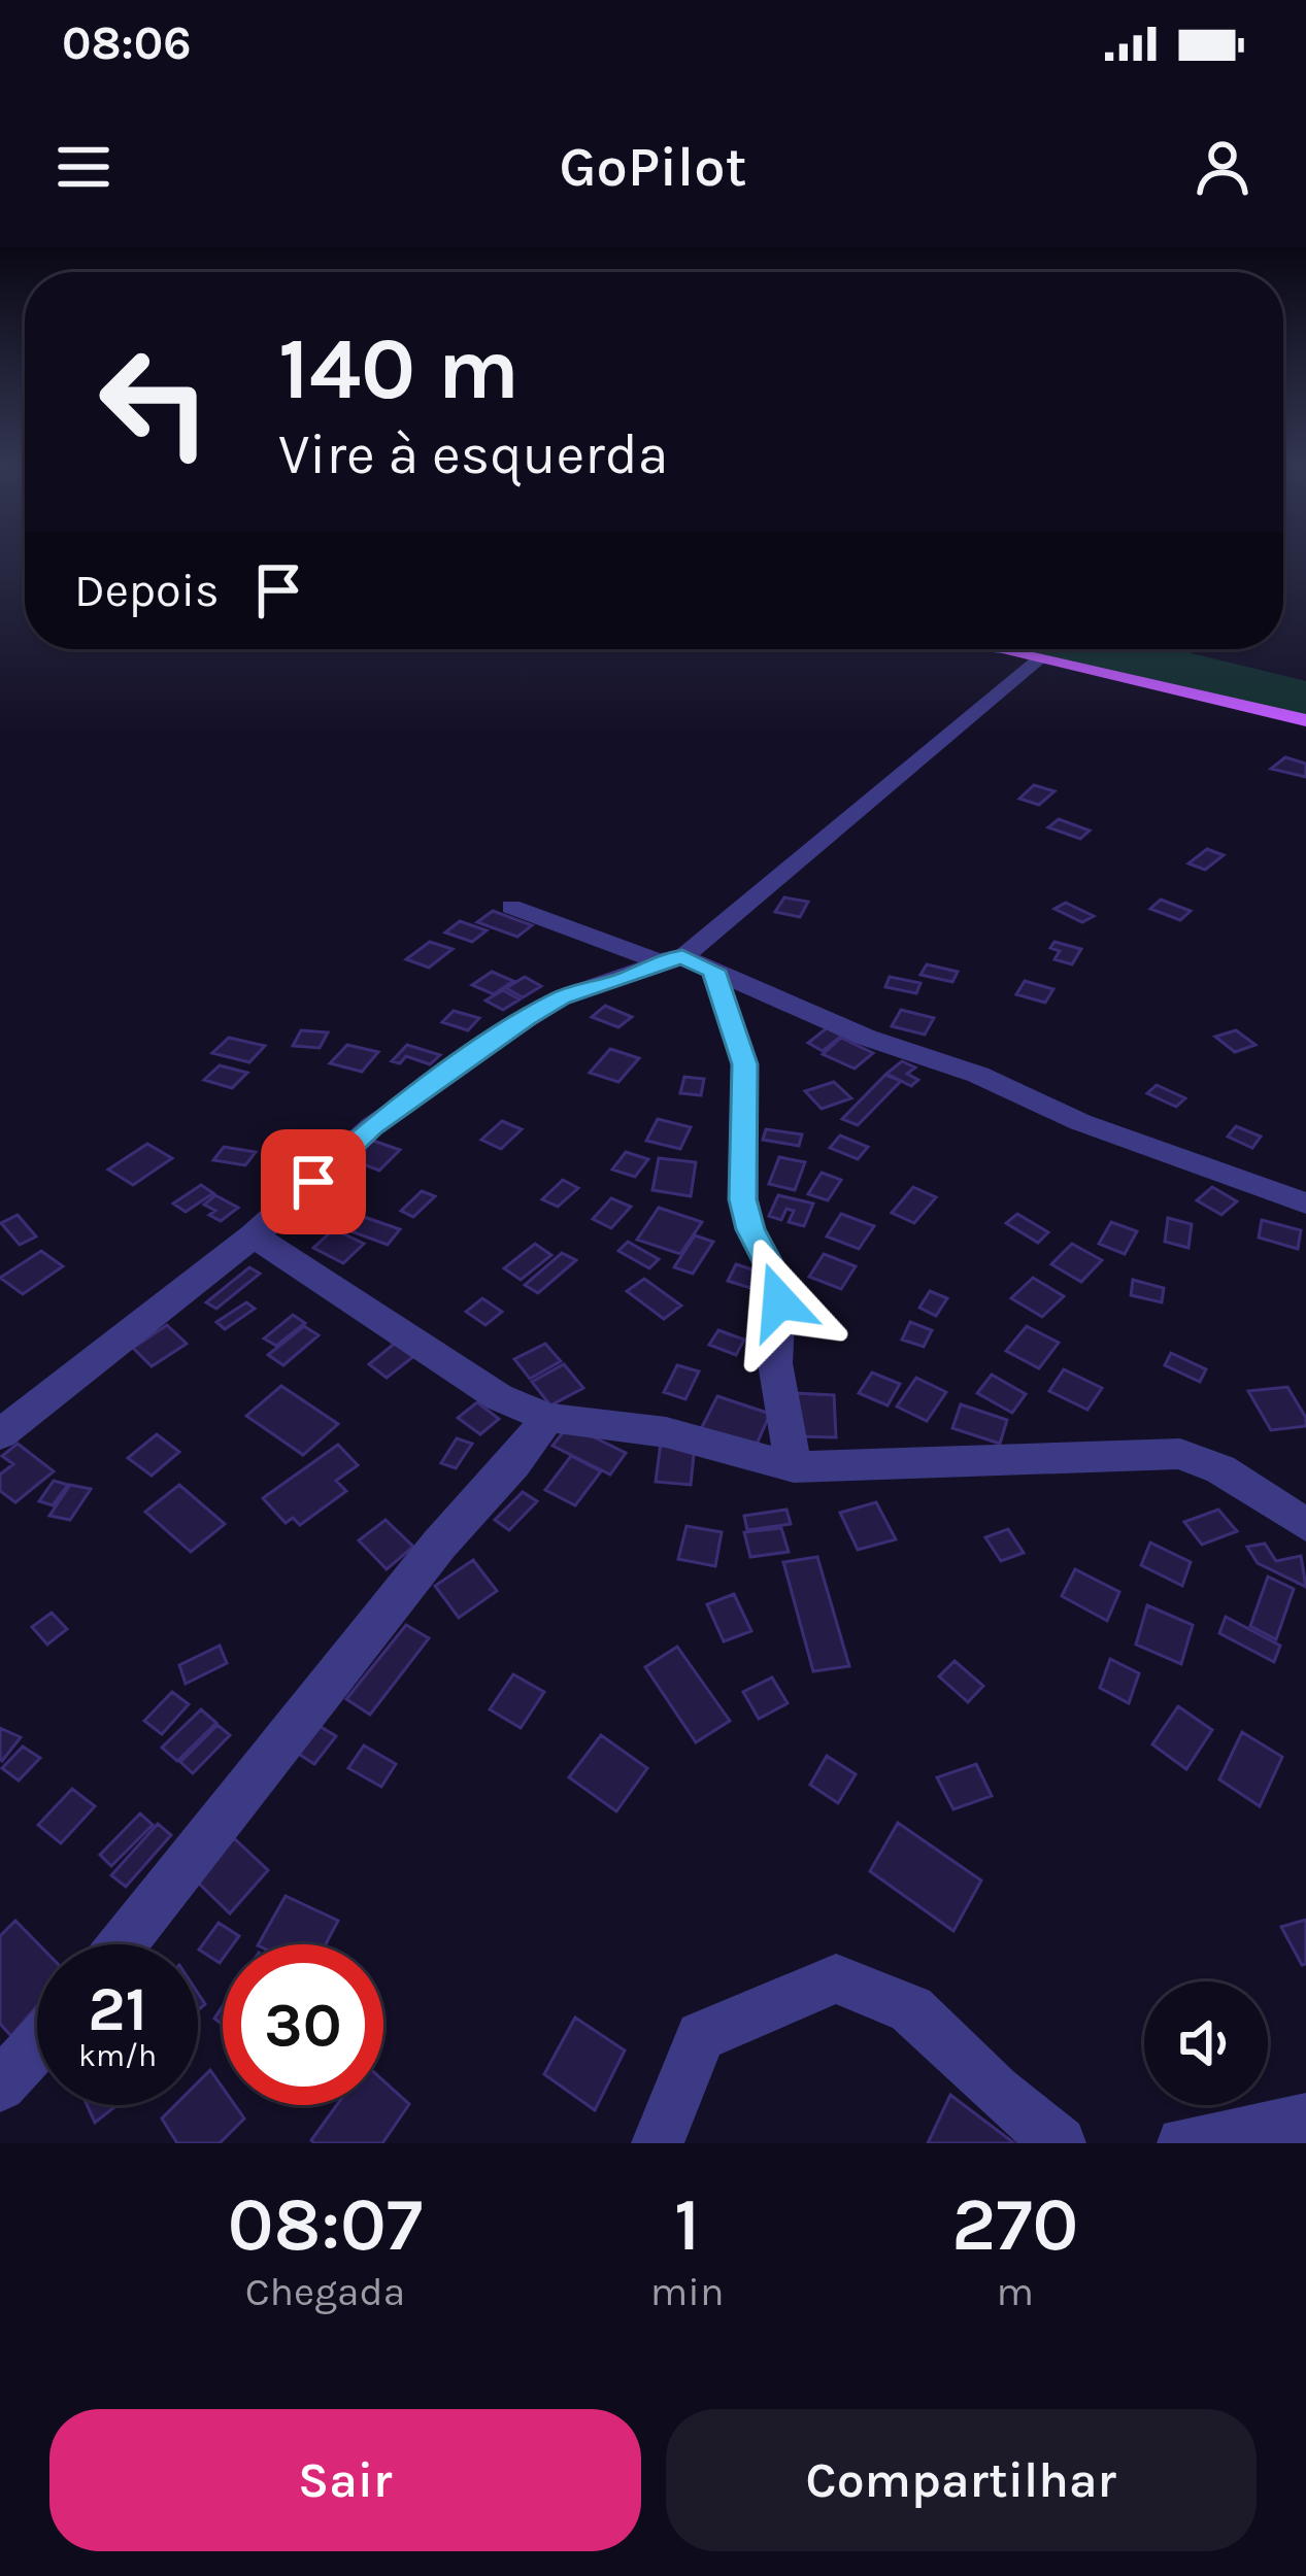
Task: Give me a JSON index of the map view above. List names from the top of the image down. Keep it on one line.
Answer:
{"page":{"status":"08:06","header":"GoPilot","turn":["140 m","Vire à esquerda"],"then":"Depois","speed":"21 km/h","limit":"30","eta":["08:07","Chegada","1","min","270","m"],"buttons":["Sair","Compartilhar"]}}
